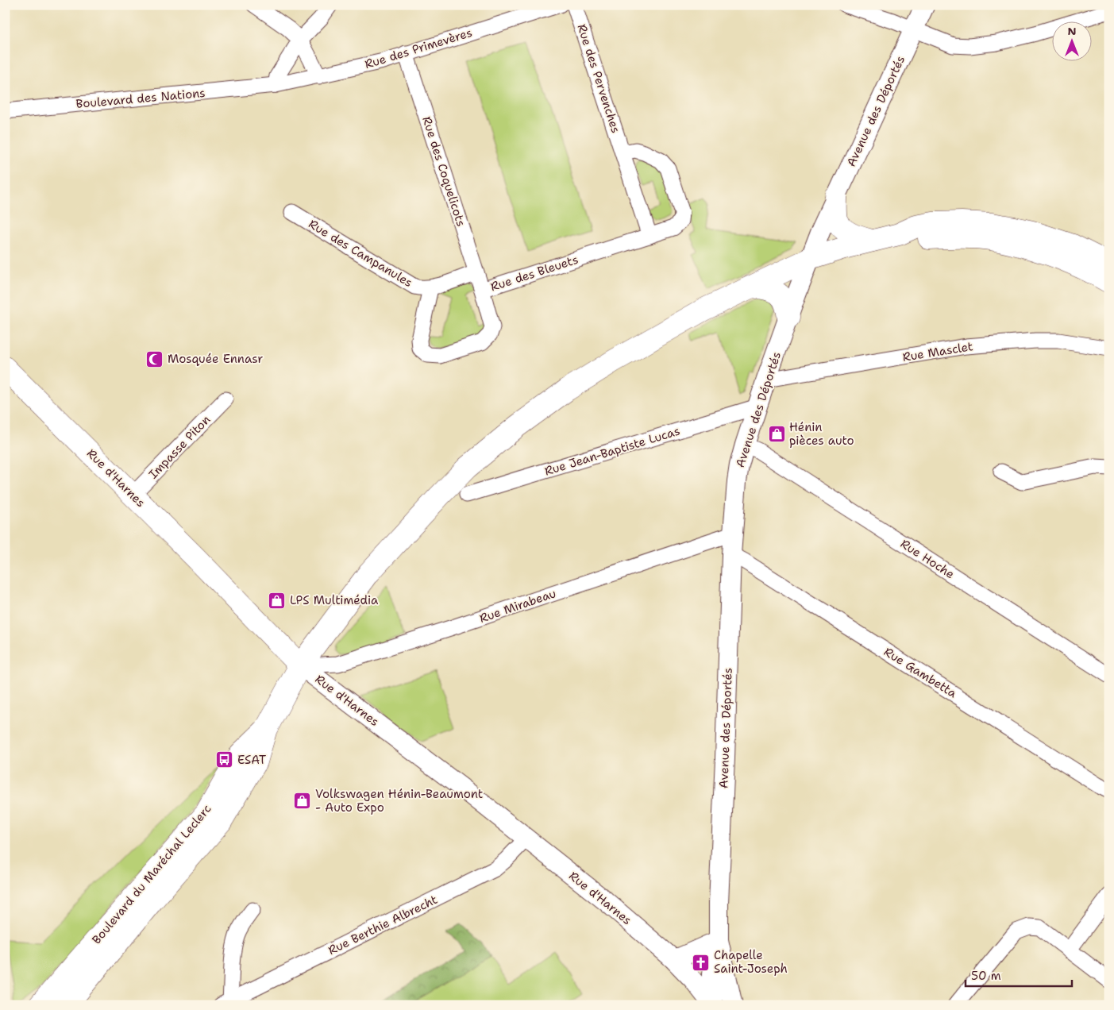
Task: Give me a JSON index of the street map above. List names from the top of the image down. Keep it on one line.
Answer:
{"streets":{"main road":["Rue d'Harnes","Boulevard du Maréchal Leclerc"],"street":["Rue des Primevères","Rue des Pervenches","Boulevard des Nations","Avenue des Déportés","Rue des Coquelicots","Rue des Campanules","Rue des Bleuets","Rue Masclet","Impasse Piton","Rue Jean-Baptiste Lucas","Rue Hoche","Rue Mirabeau","Rue Gambetta","Rue Berthie Albrecht"]},"crossings":[["Rue des Primevères","Boulevard des Nations"],["Rue des Primevères","Rue des Coquelicots"],["Rue des Pervenches","Rue des Bleuets"],["Avenue des Déportés","Rue Masclet"],["Avenue des Déportés","Rue Jean-Baptiste Lucas"],["Avenue des Déportés","Rue d'Harnes"],["Avenue des Déportés","Rue Hoche"],["Avenue des Déportés","Rue Mirabeau"],["Avenue des Déportés","Rue Gambetta"],["Rue des Coquelicots","Rue des Bleuets"],["Rue des Campanules","Rue des Bleuets"],["Impasse Piton","Rue d'Harnes"],["Rue d'Harnes","Rue Mirabeau"],["Rue d'Harnes","Rue Berthie Albrecht"]],"places":{"mosque":["Mosquée Ennasr"],"shop":["Hénin pièces auto","LPS Multimédia","Volkswagen Hénin-Beaumont - Auto Expo"],"bus stop":["ESAT"],"church":["Chapelle Saint-Joseph"]},"scale_bar":"50 m","north":"top"}
